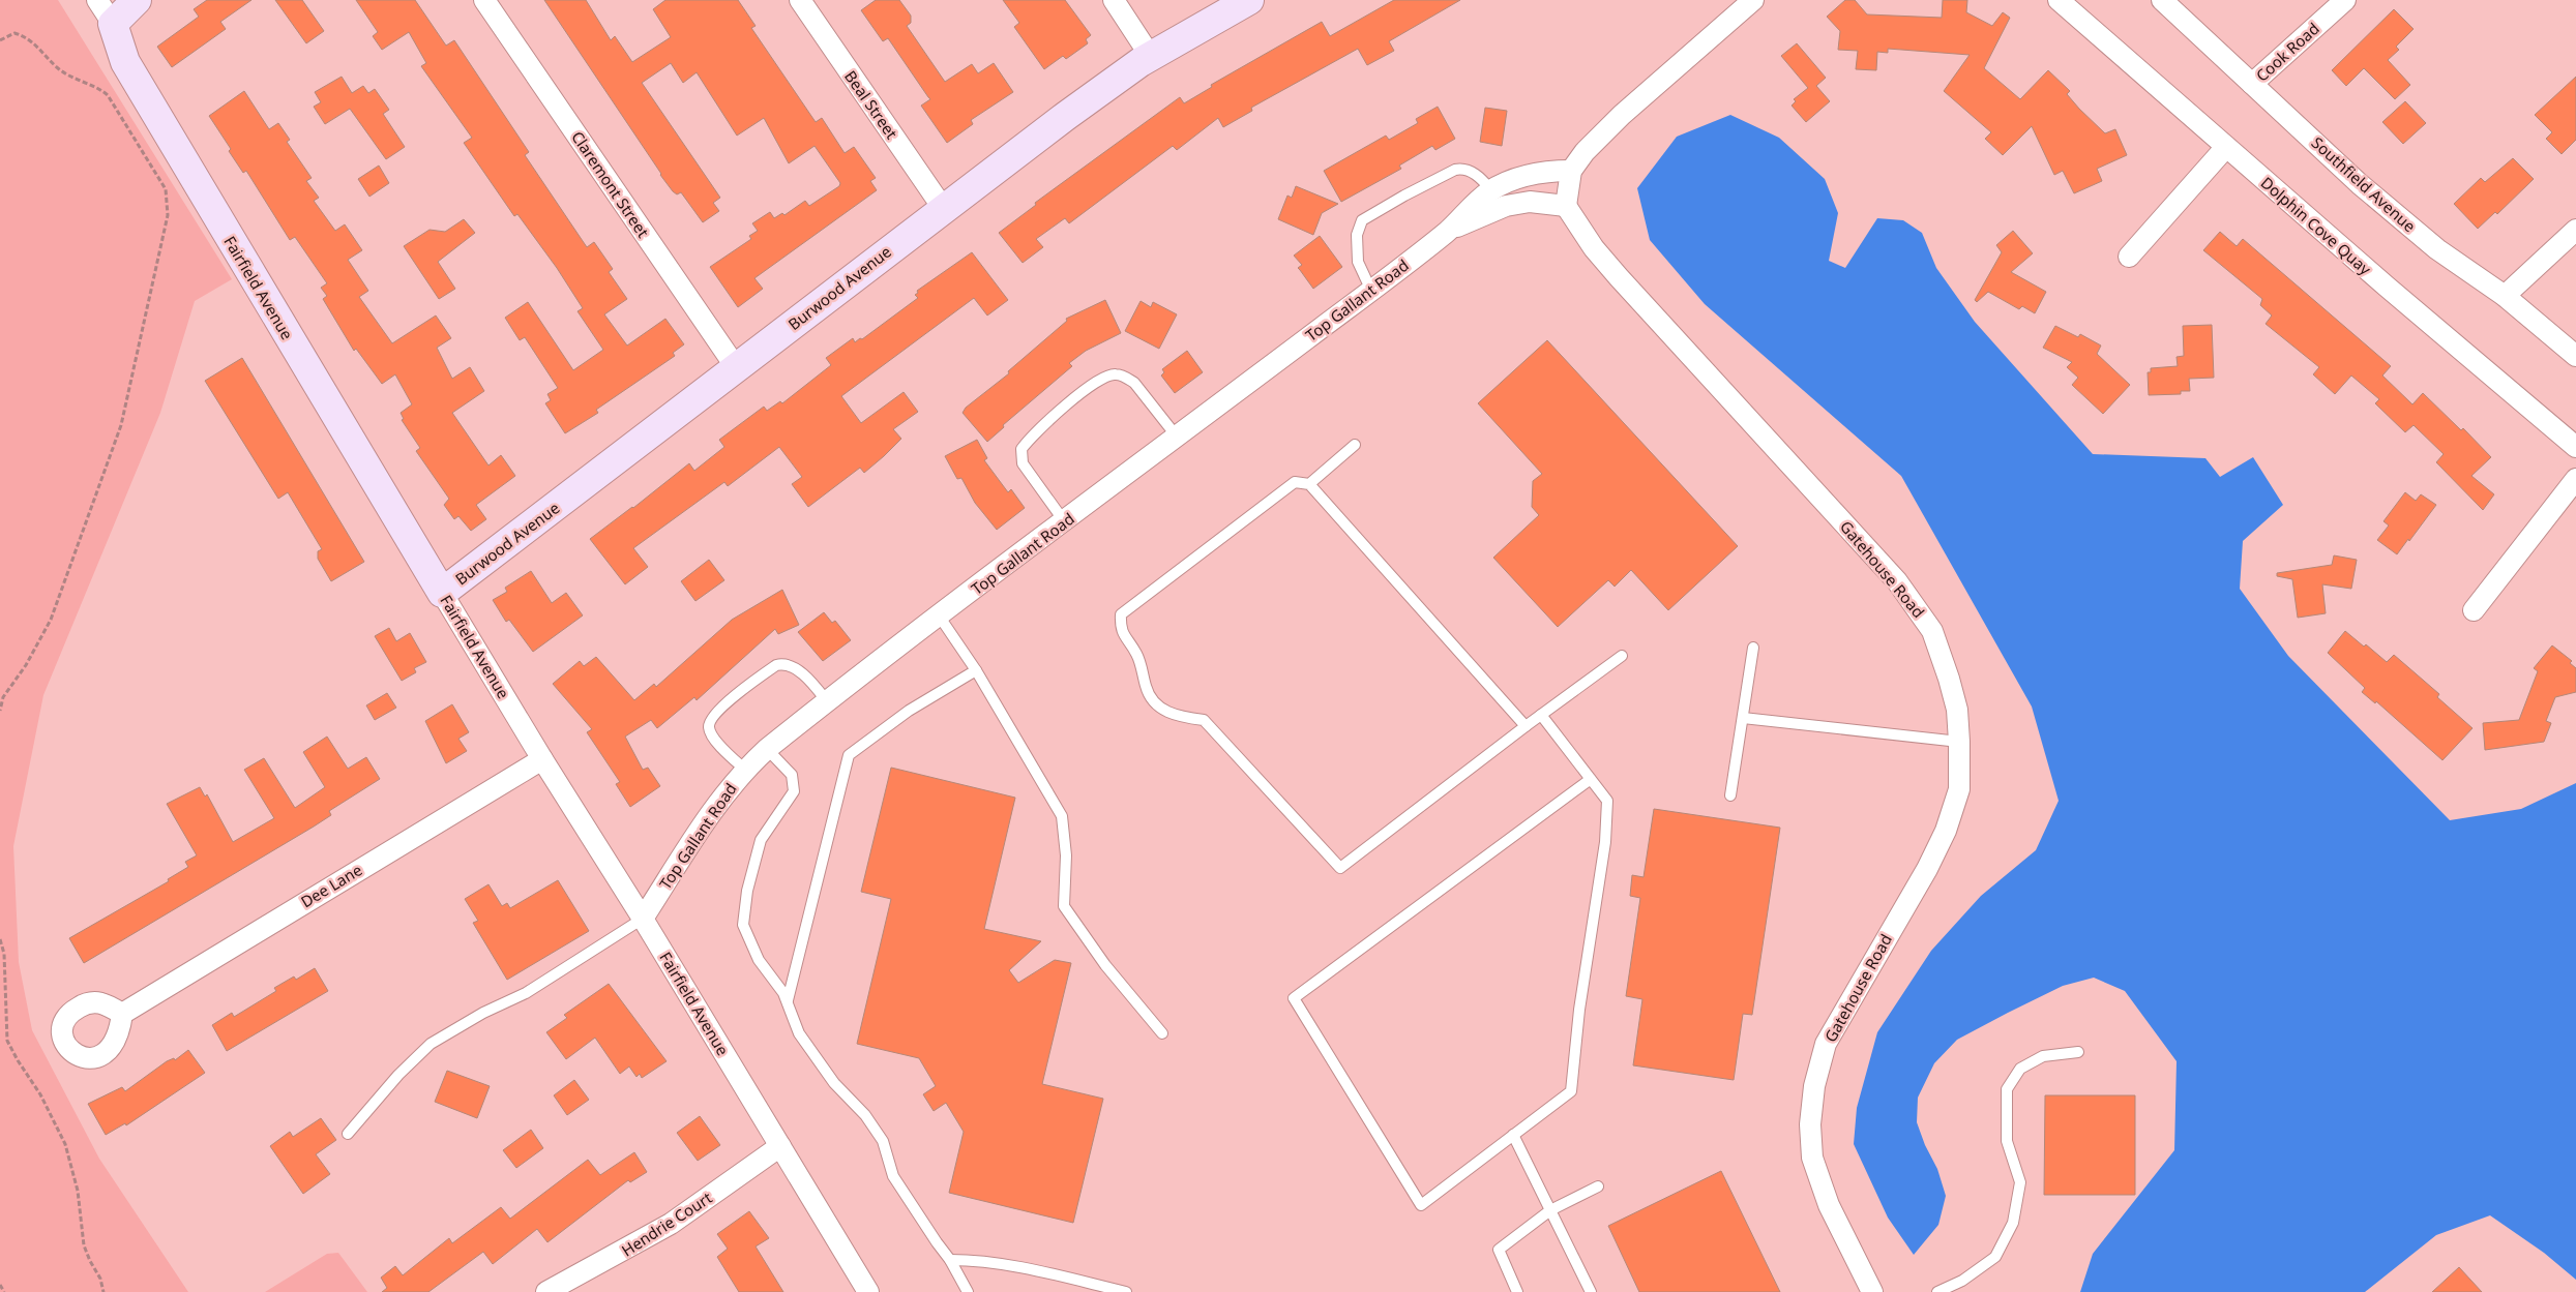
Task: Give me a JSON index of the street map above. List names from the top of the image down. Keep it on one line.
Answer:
{"streets":{"street":["Cook Road","Beal Street","Claremont Street","Southfield Avenue","Dolphin Cove Quay","Fairfield Avenue","Burwood Avenue","Top Gallant Road","Gatehouse Road","Dee Lane","Hendrie Court"]},"crossings":[["Cook Road","Southfield Avenue"],["Beal Street","Burwood Avenue"],["Claremont Street","Burwood Avenue"],["Fairfield Avenue","Burwood Avenue"],["Fairfield Avenue","Top Gallant Road"],["Fairfield Avenue","Dee Lane"],["Fairfield Avenue","Hendrie Court"],["Top Gallant Road","Gatehouse Road"]]}
